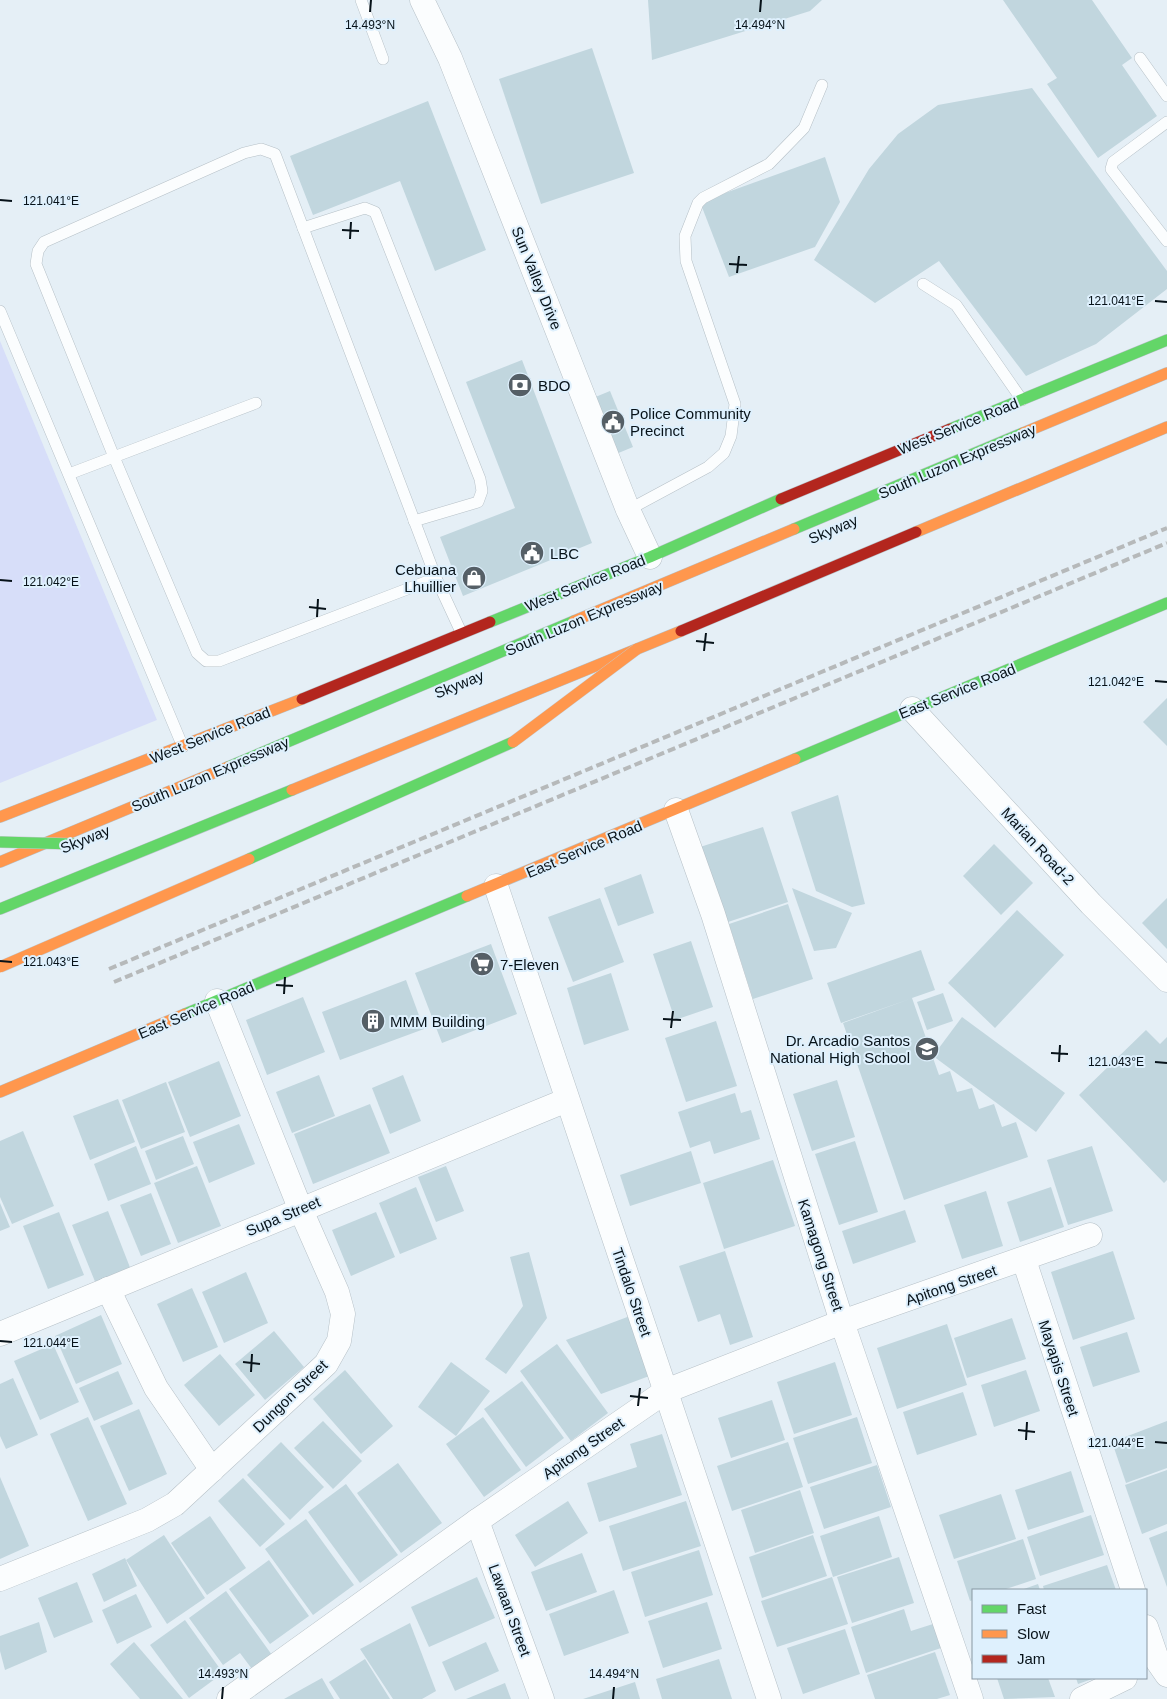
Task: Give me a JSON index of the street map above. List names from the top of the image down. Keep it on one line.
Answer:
{"streets":{"main road":["West Service Road","South Luzon Expressway","Skyway","East Service Road"],"street":["Sun Valley Drive","Marian Road-2","Supa Street","Kamagong Street","Apitong Street","Tindalo Street","Mayapis Street","Dungon Street","Lawaan Street"]},"crossings":[["Sun Valley Drive","West Service Road"],["East Service Road","Marian Road-2"],["East Service Road","Kamagong Street"],["East Service Road","Tindalo Street"],["East Service Road","Dungon Street"],["Supa Street","Tindalo Street"],["Supa Street","Dungon Street"],["Kamagong Street","Apitong Street"],["Apitong Street","Tindalo Street"],["Apitong Street","Mayapis Street"],["Apitong Street","Lawaan Street"]],"places":{"bank":["BDO"],"public building":["Police Community Precinct","LBC"],"shop":["Cebuana Lhuillier"],"supermarket":["7-Eleven"],"building":["MMM Building"],"school or university":["Dr. Arcadio Santos National High School"]},"legend":["Fast","Slow","Jam"],"coordinates":["14.493°N","14.494°N","121.041°E","121.042°E","121.043°E","121.044°E"]}
